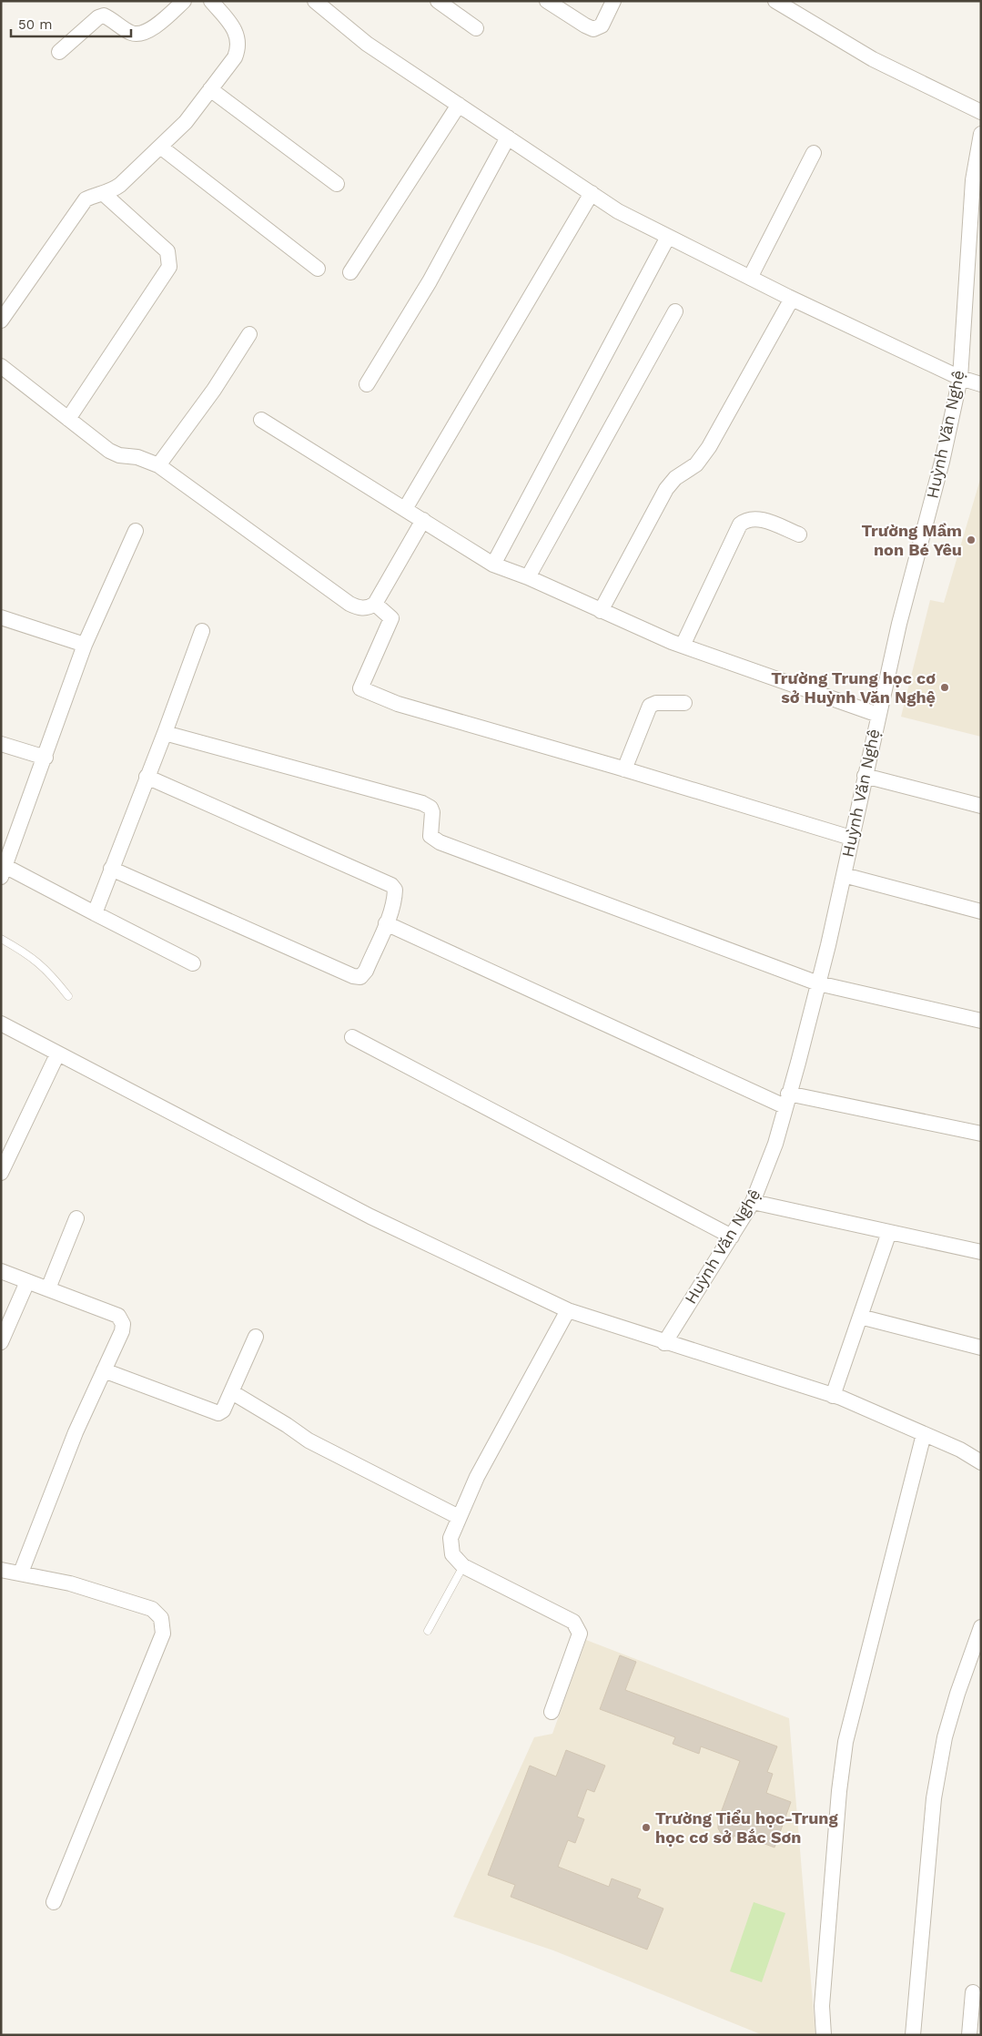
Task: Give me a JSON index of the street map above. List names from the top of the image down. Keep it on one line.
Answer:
{"streets":{"street":["Huỳnh Văn Nghệ"]},"places":["Trường Mầm non Bé Yêu","Trường Trung học cơ sở Huỳnh Văn Nghệ","Trường Tiểu học-Trung học cơ sở Bắc Sơn"],"scale_bar":"50 m"}
